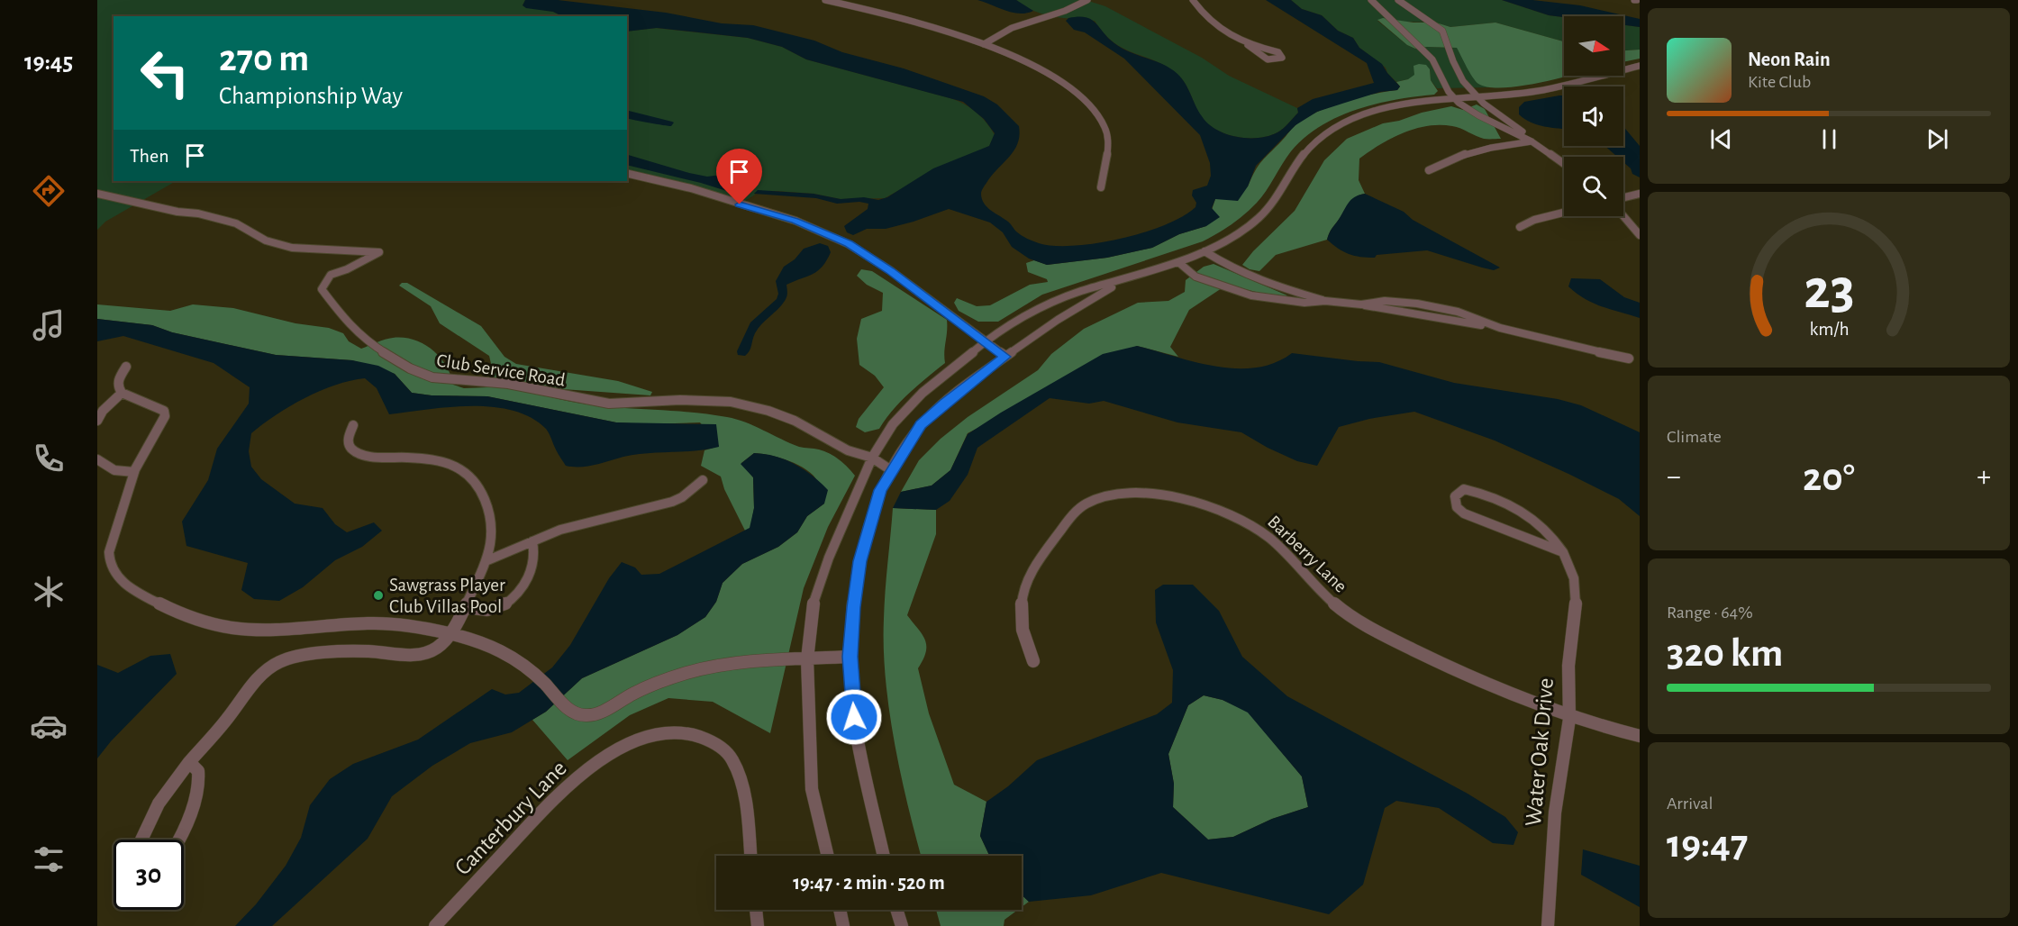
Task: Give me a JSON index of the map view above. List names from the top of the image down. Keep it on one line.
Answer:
{"streets":{"street":["Club Service Road","Barberry Lane","Water Oak Drive","Canterbury Lane"]},"crossings":[["Barberry Lane","Water Oak Drive"]],"places":["Sawgrass Player Club Villas Pool"],"north":"right","page":{"tabs":"19:45","turn":["270 m","Championship Way"],"song":["Neon Rain","Kite Club"],"then":"Then","tile":["Climate",["Range · 64%","320 km"],["Arrival","19:47"]],"heat":["−","20°","+"],"limit":"30","trip":"19:47 · 2 min · 520 m","gauge":["23","km/h"]}}
